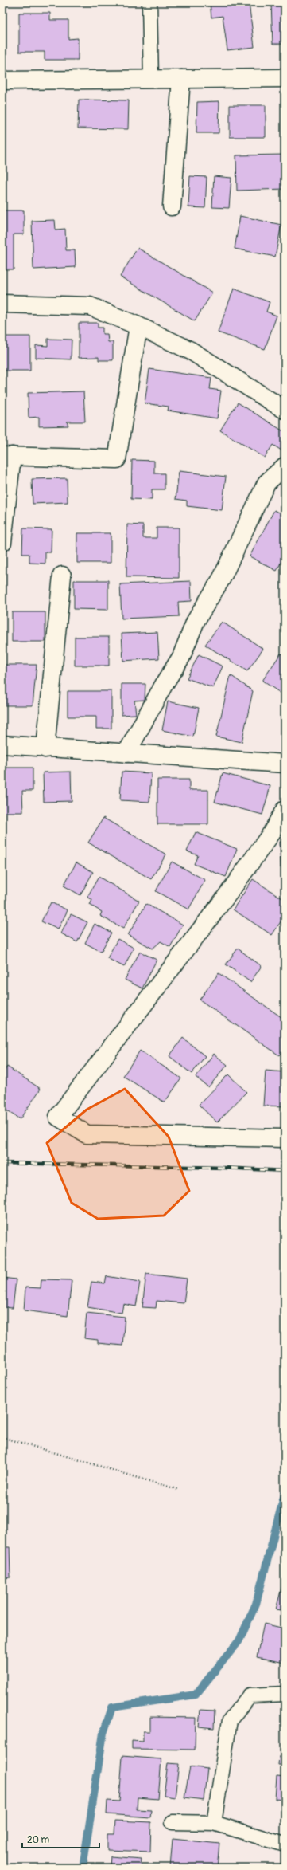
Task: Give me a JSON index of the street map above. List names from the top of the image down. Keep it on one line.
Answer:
{"scale_bar":"20 m"}
